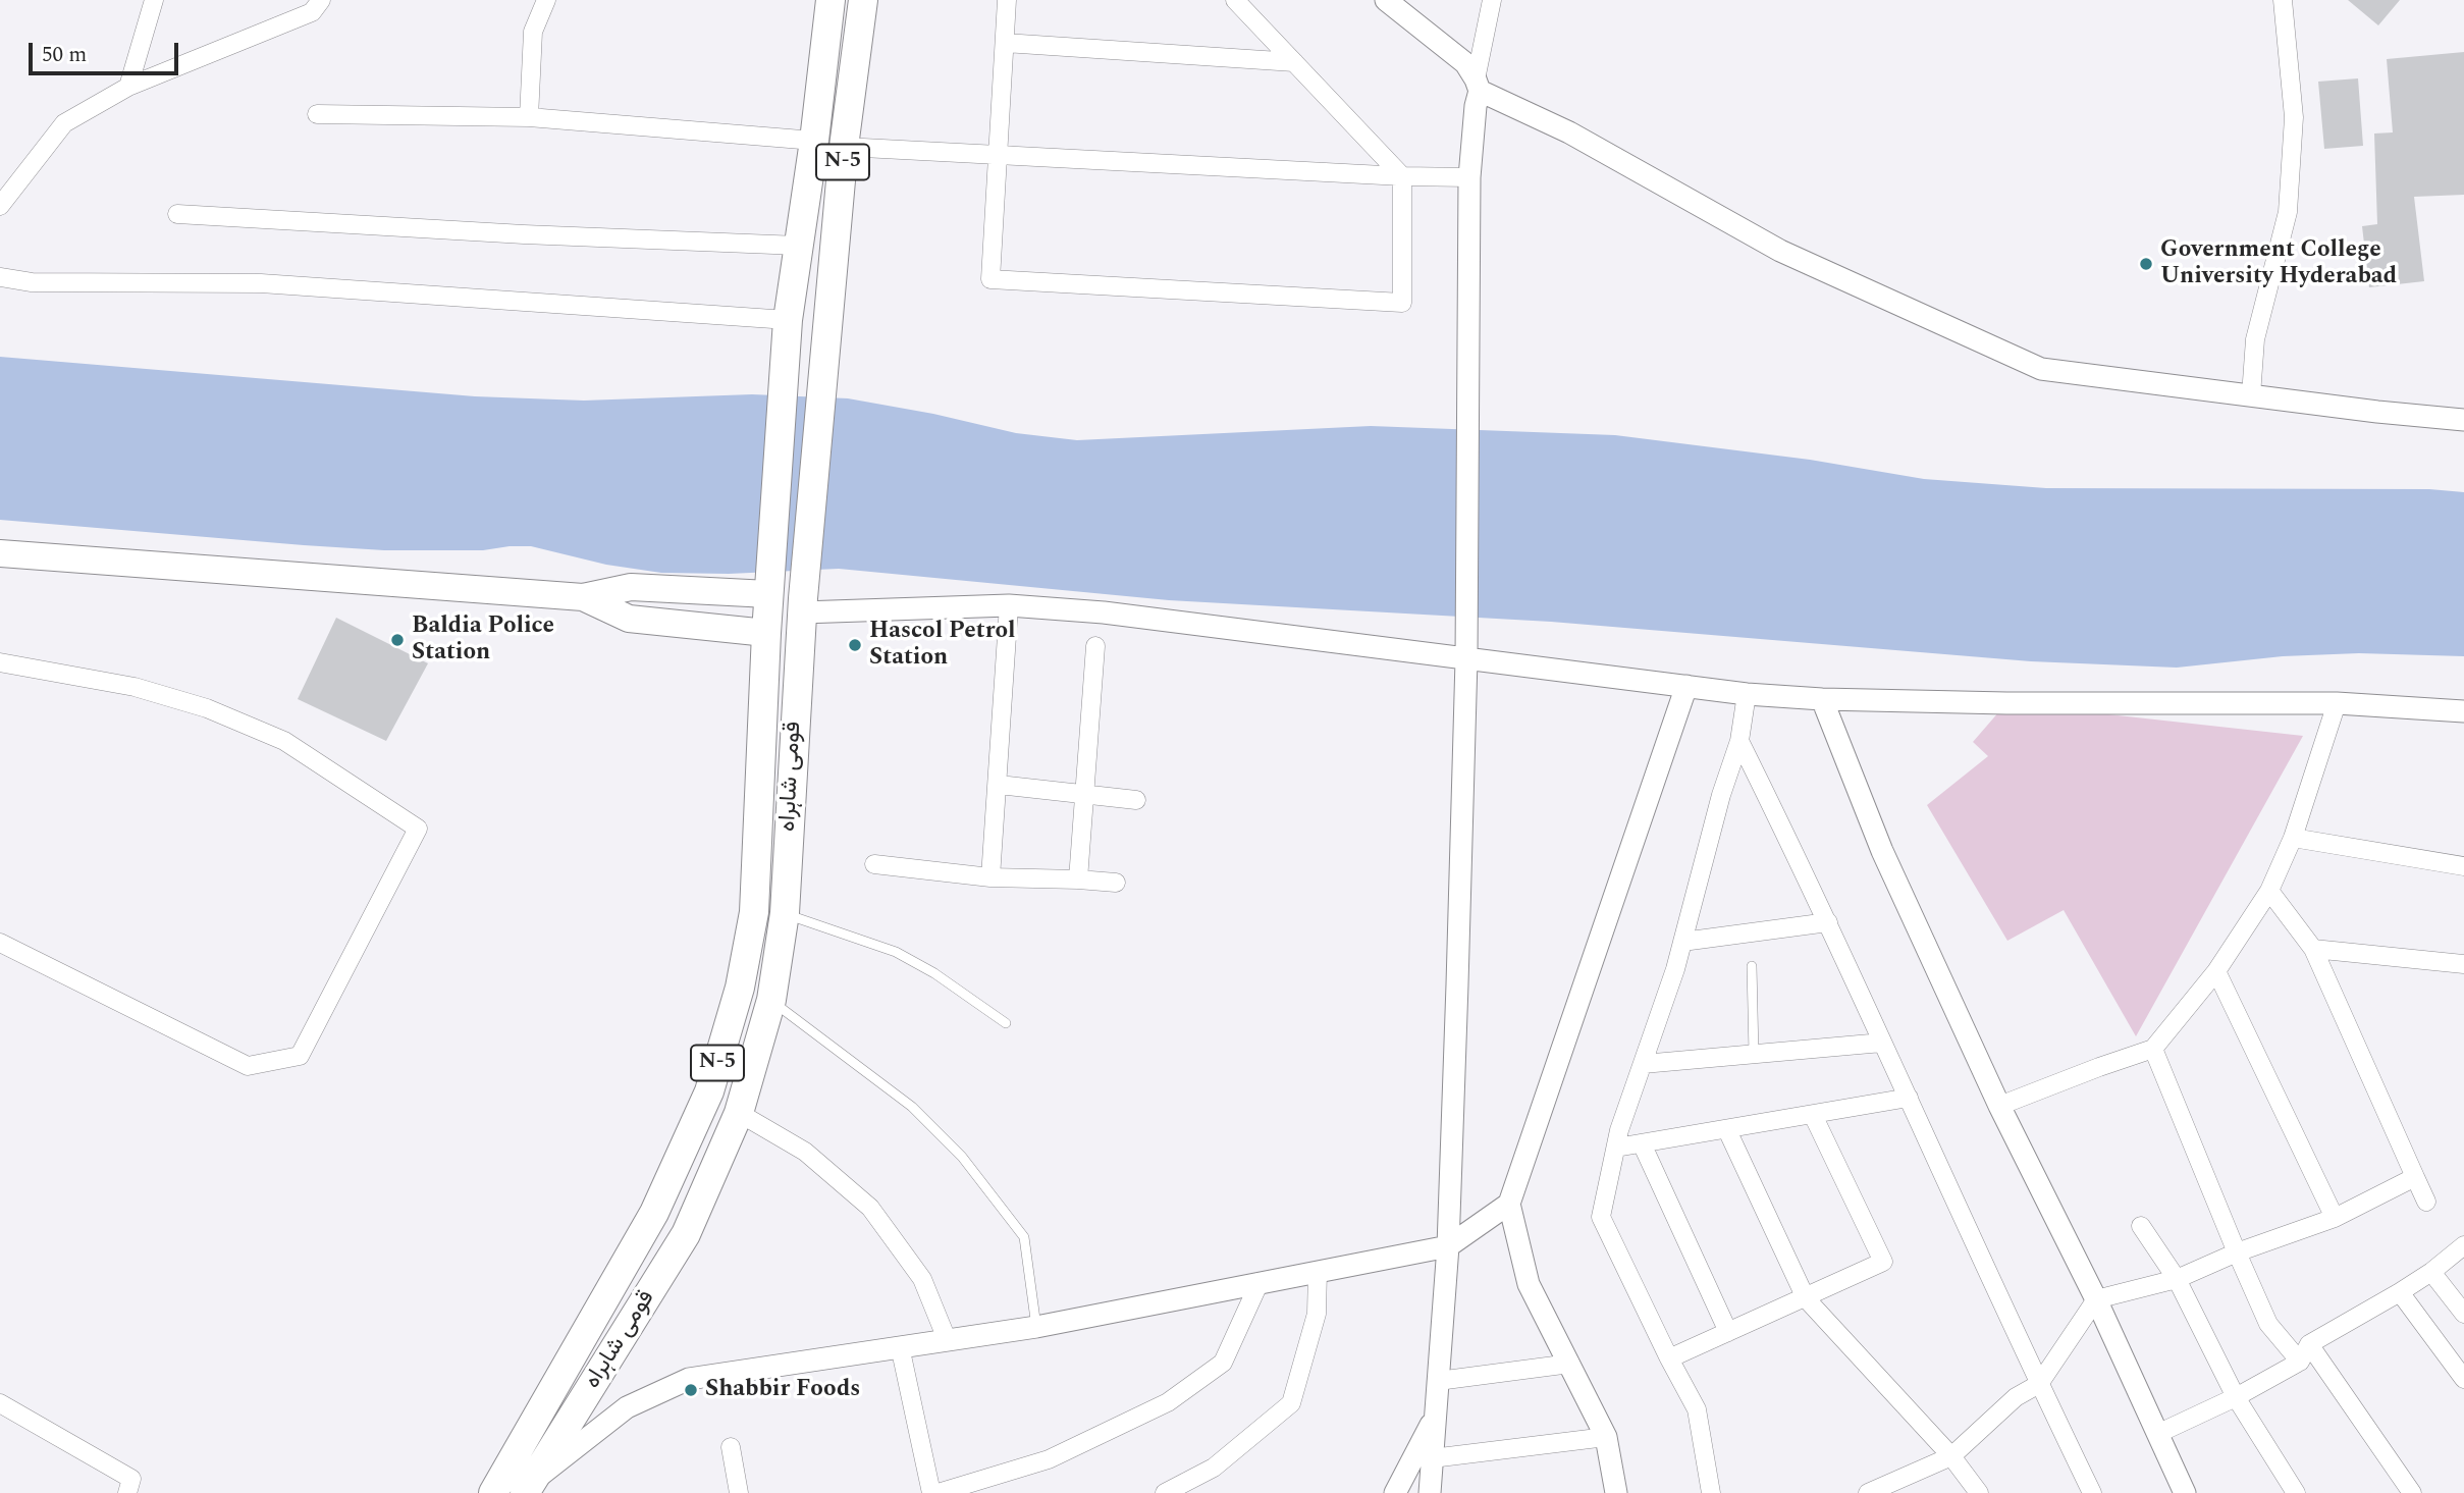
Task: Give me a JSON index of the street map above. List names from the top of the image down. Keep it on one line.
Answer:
{"streets":{"highway":["N-5","قومی شاہراہ"]},"places":["Government College University Hyderabad","Baldia Police Station","Hascol Petrol Station","Shabbir Foods"],"scale_bar":"50 m"}
